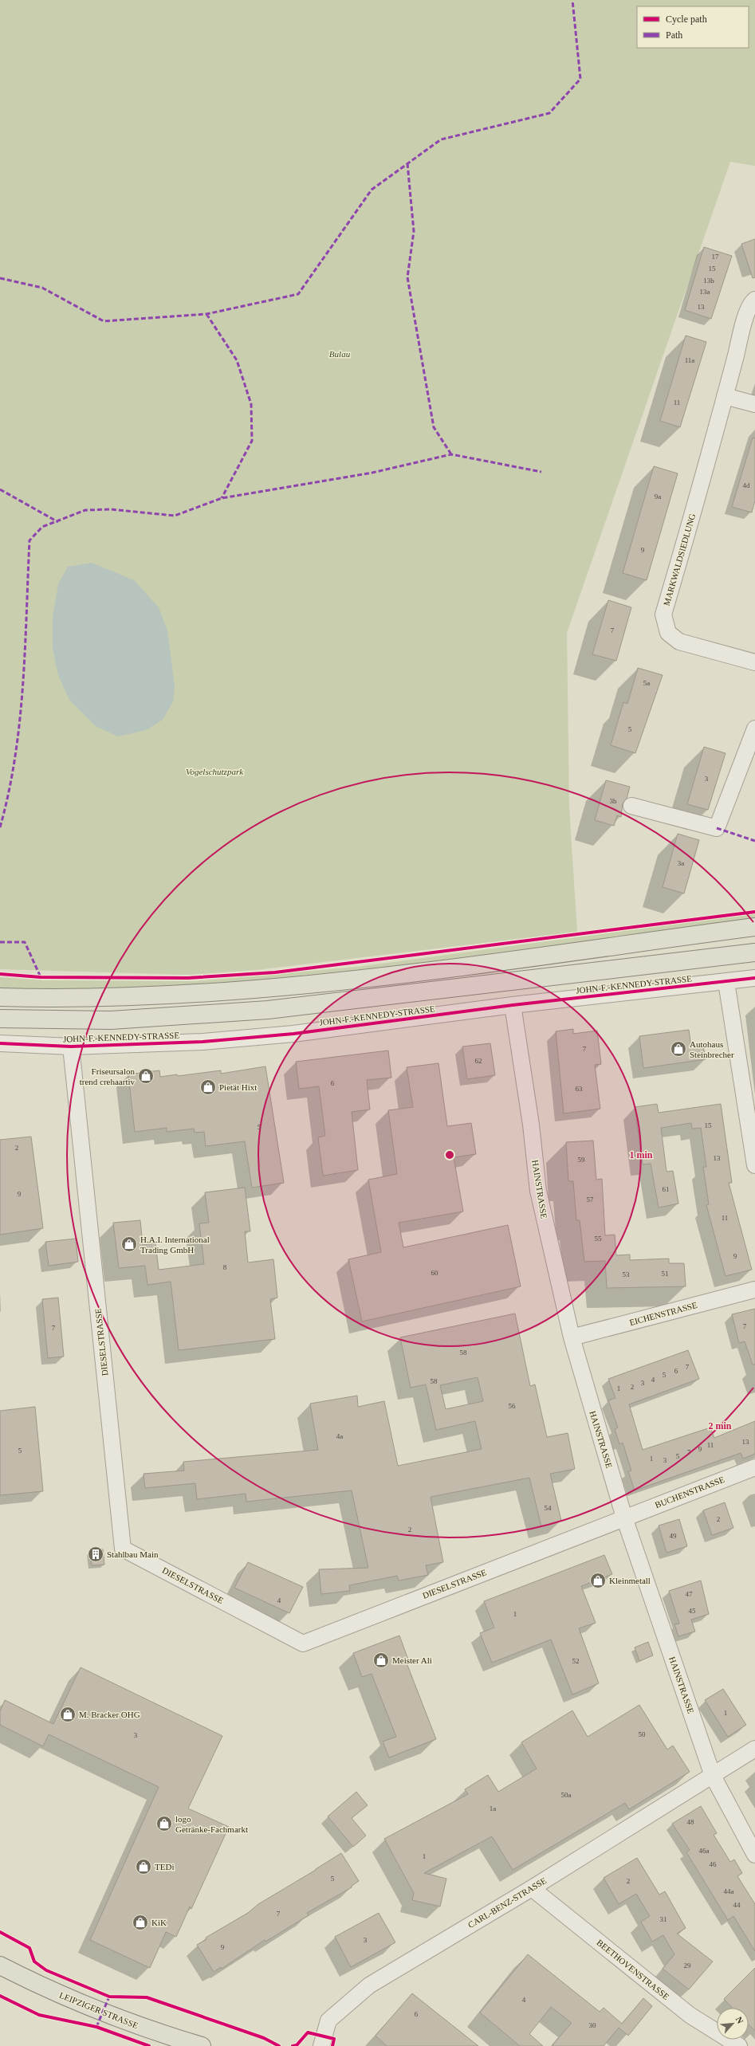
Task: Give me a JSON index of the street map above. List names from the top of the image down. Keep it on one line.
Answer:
{"streets":{"main road":["LEIPZIGER STRASSE"],"street":["MARKWALDSIEDLUNG","JOHN-F.-KENNEDY-STRASSE","HAINSTRASSE","EICHENSTRASSE","DIESELSTRASSE","BUCHENSTRASSE","CARL-BENZ-STRASSE","BEETHOVENSTRASSE"]},"crossings":[["JOHN-F.-KENNEDY-STRASSE","HAINSTRASSE"],["JOHN-F.-KENNEDY-STRASSE","DIESELSTRASSE"],["HAINSTRASSE","EICHENSTRASSE"],["HAINSTRASSE","DIESELSTRASSE"],["HAINSTRASSE","BUCHENSTRASSE"],["HAINSTRASSE","CARL-BENZ-STRASSE"],["DIESELSTRASSE","BUCHENSTRASSE"],["CARL-BENZ-STRASSE","BEETHOVENSTRASSE"]],"parks":["Bulau","Vogelschutzpark"],"places":{"shop":["Autohaus Steinbrecher","Friseursalon trend crehaartiv","Pietät Hixt","H.A.I. International Trading GmbH","Kleinmetall","Meister Ali","M. Bracker OHG","logo Getränke-Fachmarkt","TEDi","KiK"],"building":["Stahlbau Main"]},"house_numbers":["17","15","13b","13a","13","11a","11","4d","9a","9","7","5a","5","3","3b","3a","7","62","6","63","15","5","2","13","59","61","9","57","11","55","9","8","60","51","53","7","7","58","7","6","5","4","58","3","2","1","56","4a","13","11","9","5","7","5","1","3","54","2","2","49","47","4","45","1","52","1","50","3","50a","1a","48","46a","1","46","5","2","44a","44","7","31","3","9","29","4","6","30"],"legend":["Cycle path","Path"],"north":"top right","rings":["1 min","2 min"]}
